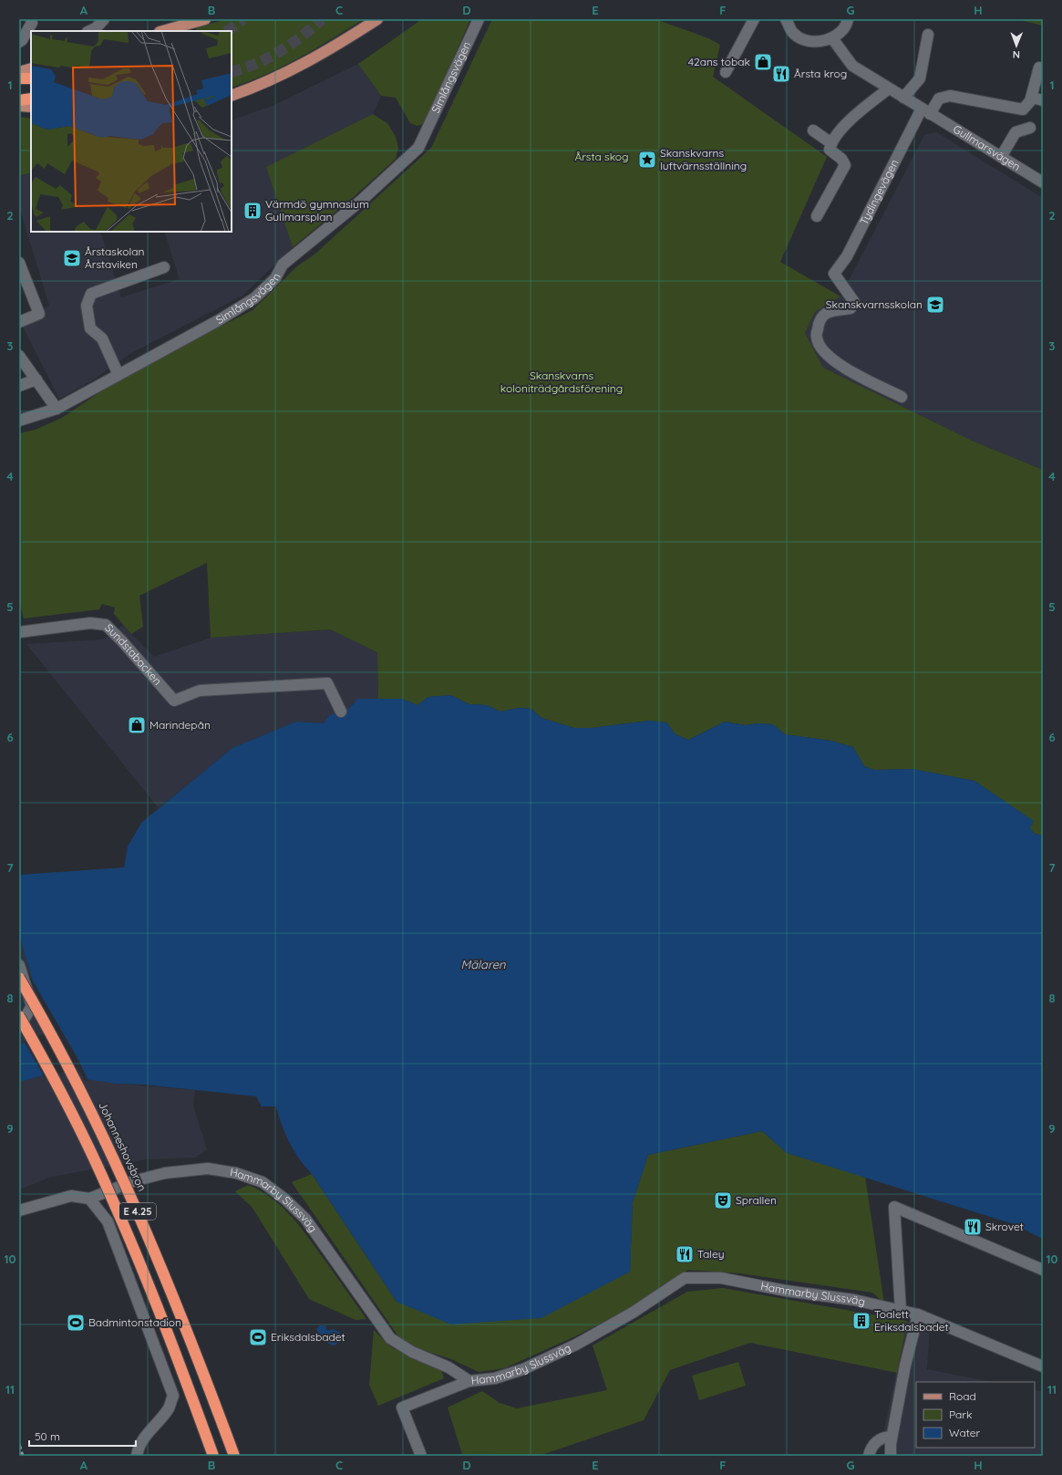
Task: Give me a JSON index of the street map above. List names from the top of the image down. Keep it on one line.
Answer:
{"streets":{"highway":["Johanneshovsbron","E 4.25"],"street":["Simlångsvägen","Gullmarsvägen","Tydingevägen","Sundstabacken","Hammarby Slussväg"]},"crossings":[["Gullmarsvägen","Tydingevägen"]],"water":["Mälaren"],"parks":["Årsta skog","Skanskvarns koloniträdgårdsförening"],"places":{"shop":["42ans tobak","Marindepån"],"restaurant":["Årsta krog","Skrovet","Taley"],"place":["Skanskvarns luftvärnsställning"],"building":["Värmdö gymnasium Gullmarsplan","Toalett Eriksdalsbadet"],"school or university":["Årstaskolan Årstaviken","Skanskvarnsskolan"],"theatre":["Sprallen"],"sports":["Badmintonstadion","Eriksdalsbadet"]},"legend":["Road","Park","Water"],"scale_bar":"50 m","north":"bottom","grid":{"columns":["A","B","C","D","E","F","G","H"],"rows":["1","2","3","4","5","6","7","8","9","10","11"]}}
